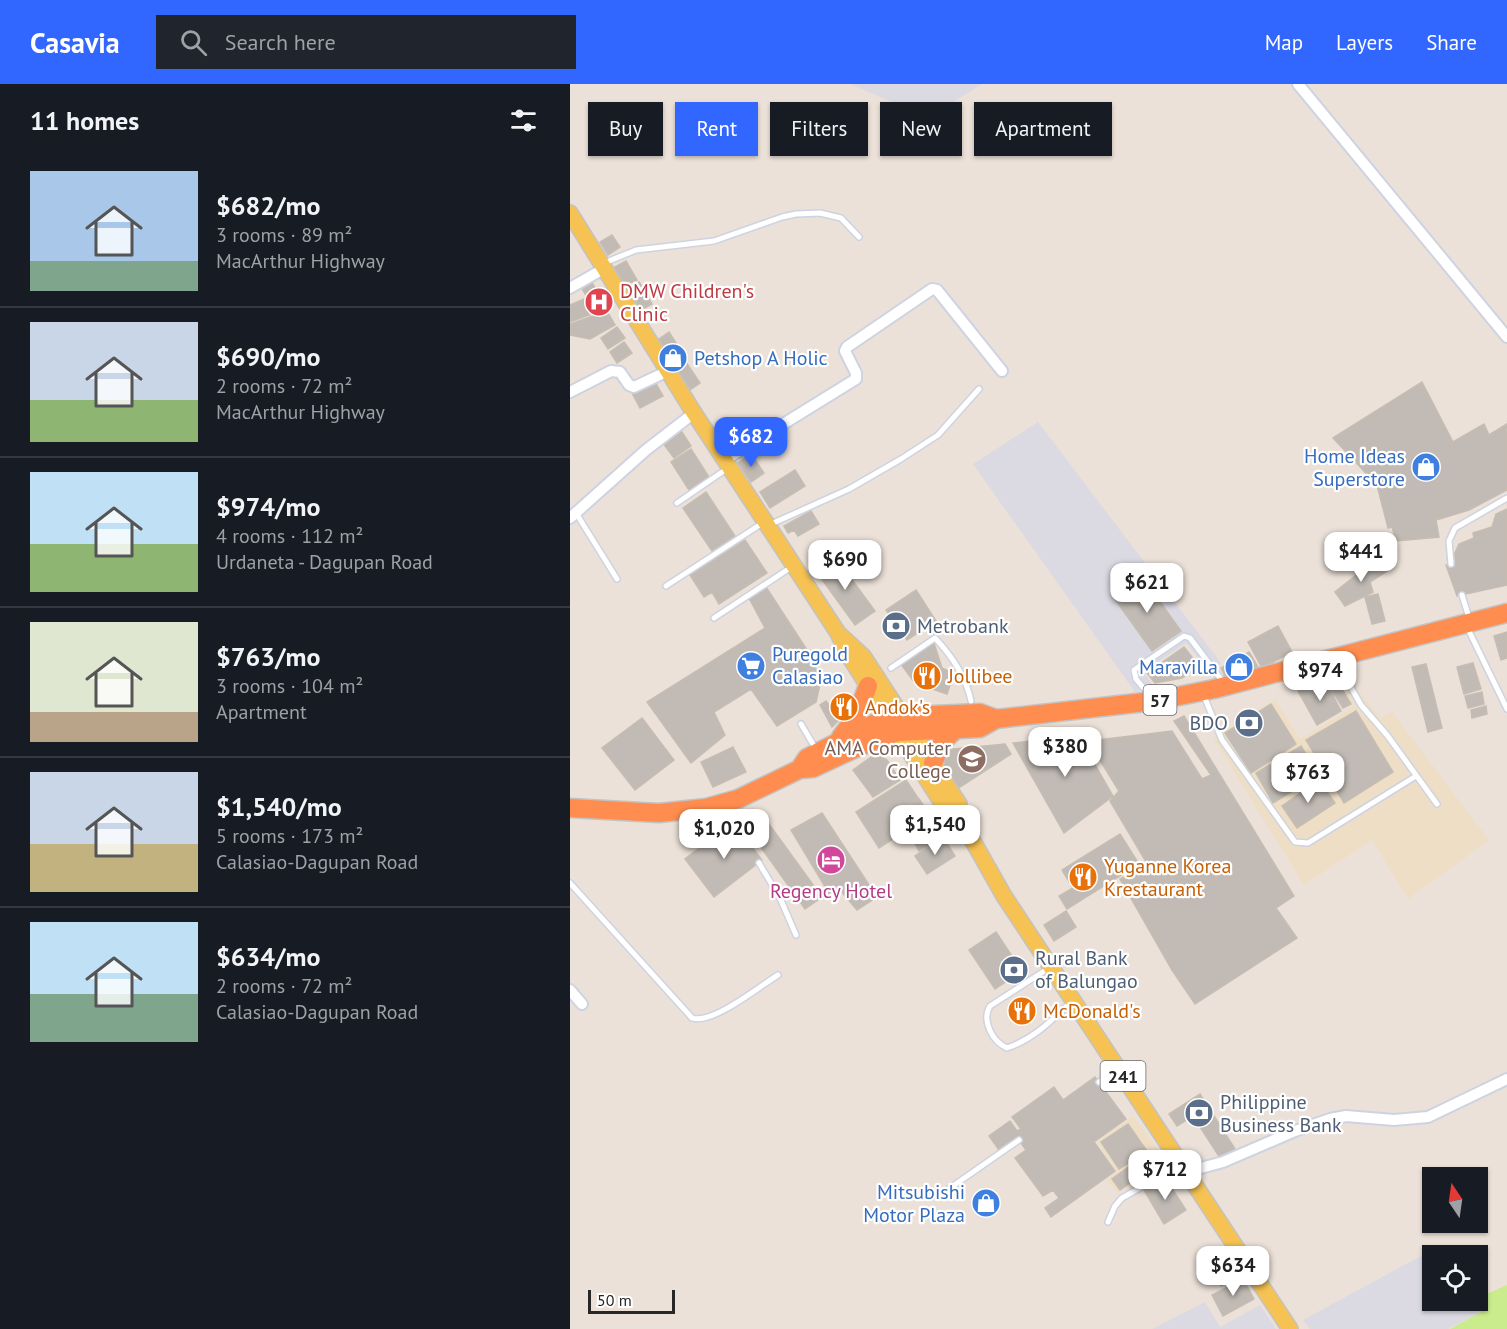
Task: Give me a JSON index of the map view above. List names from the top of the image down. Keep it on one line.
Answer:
{"streets":{"highway":["57"],"main road":["241"]},"crossings":[["57","241"]],"places":{"hospital":["DMW Children's Clinic"],"shop":["Petshop A Holic","Home Ideas Superstore","Maravilla","Mitsubishi Motor Plaza"],"bank":["Metrobank","BDO","Rural Bank of Balungao","Philippine Business Bank"],"supermarket":["Puregold Calasiao"],"restaurant":["Jollibee","Andok's","Yuganne Korea Krestaurant","McDonald's"],"school or university":["AMA Computer College"],"hotel":["Regency Hotel"]},"scale_bar":"50 m","north":"top","page":{"header":"Casavia","search":"Search here","nav":["Map","Layers","Share"],"heading":"11 homes","chip":["Buy","Rent","Filters","New","Apartment"],"list":[{"name":"$682/mo","note":"3 rooms · 89 m² · MacArthur Highway"},{"name":"$690/mo","note":"2 rooms · 72 m² · MacArthur Highway"},{"name":"$974/mo","note":"4 rooms · 112 m² · Urdaneta - Dagupan Road"},{"name":"$763/mo","note":"3 rooms · 104 m² · Apartment"},{"name":"$1,540/mo","note":"5 rooms · 173 m² · Calasiao-Dagupan Road"},{"name":"$634/mo","note":"2 rooms · 72 m² · Calasiao-Dagupan Road"}],"price":["$682","$441","$690","$621","$974","$380","$763","$1,540","$1,020","$712","$634"],"scale":"50 m"}}
